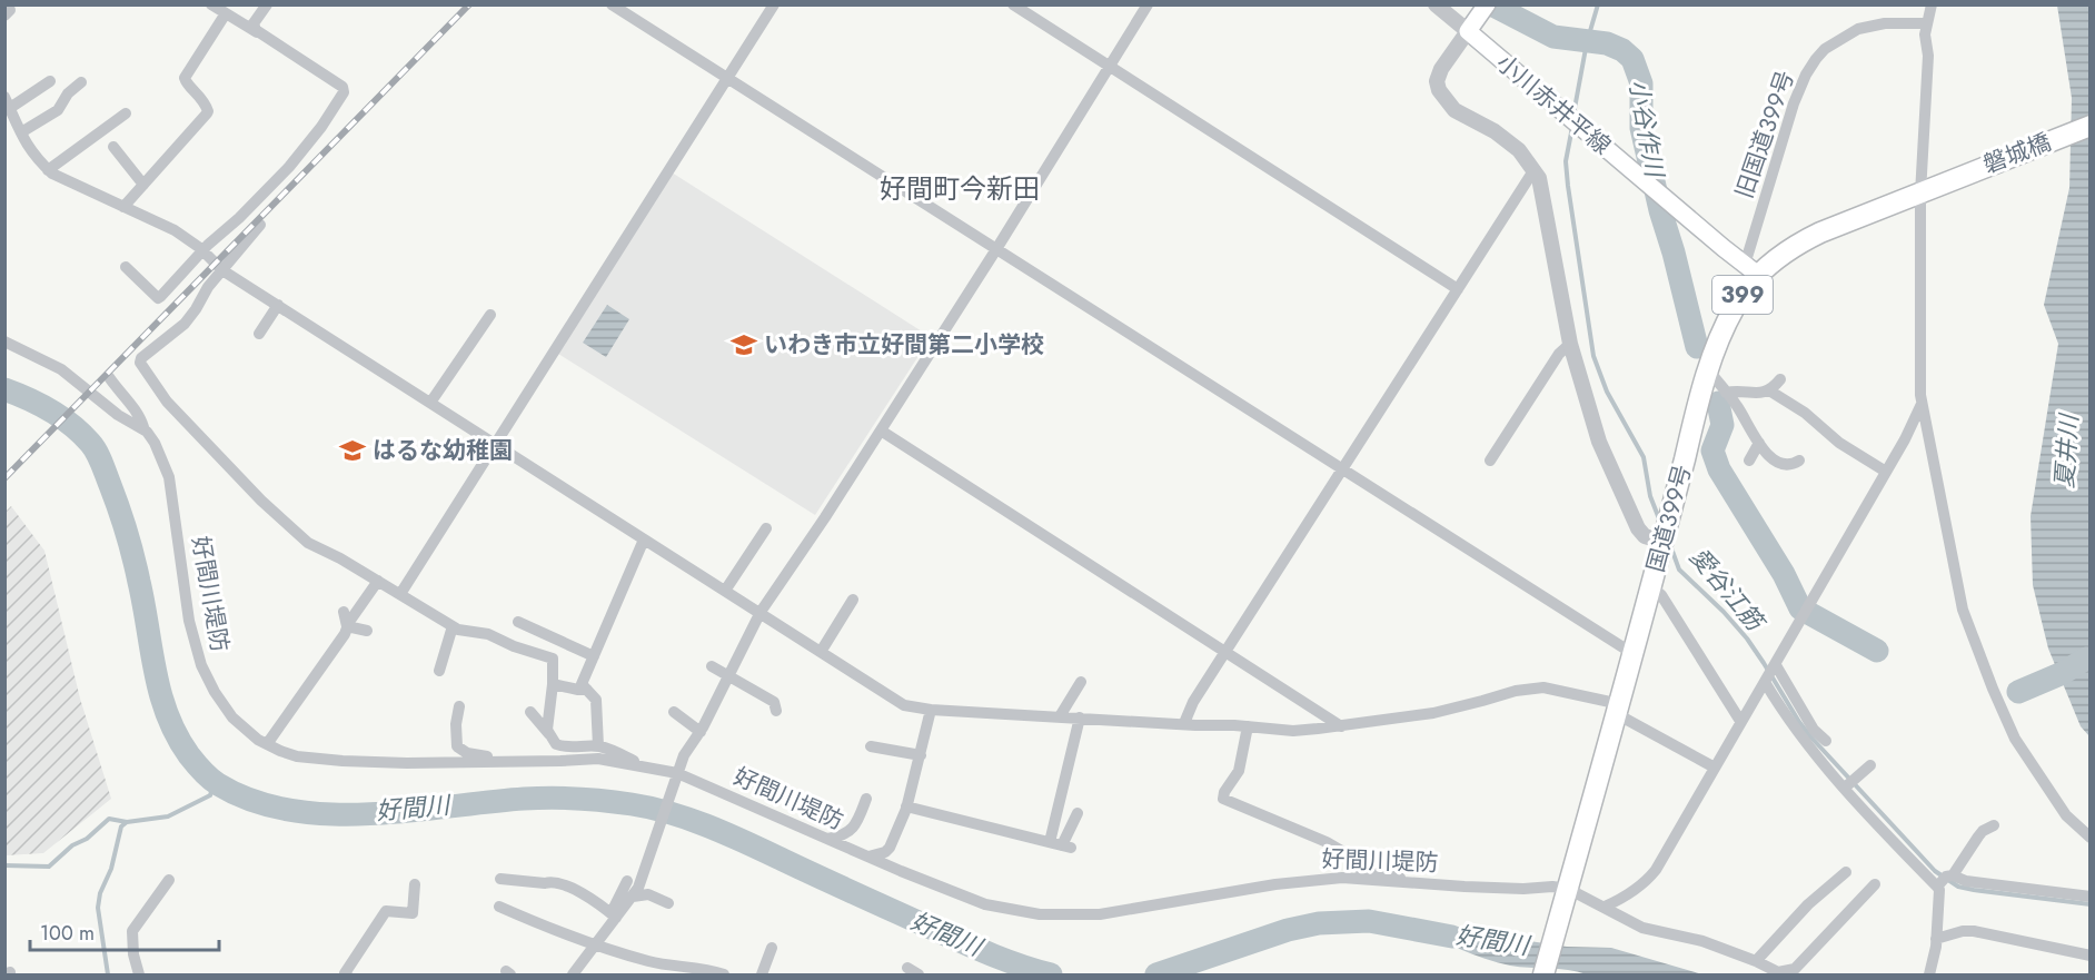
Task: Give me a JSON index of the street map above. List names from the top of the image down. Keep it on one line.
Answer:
{"streets":{"highway":["磐城橋","399","国道399号"],"main road":["小川赤井平線"],"street":["旧国道399号","好間川堤防"]},"crossings":[["小川赤井平線","旧国道399号"],["小川赤井平線","国道399号"],["旧国道399号","国道399号"],["磐城橋","国道399号"],["国道399号","好間川堤防"]],"districts":["好間町今新田"],"water":["小谷作川","夏井川","愛谷江筋","好間川"],"places":{"school or university":["いわき市立好間第二小学校","はるな幼稚園"]},"scale_bar":"100 m"}
